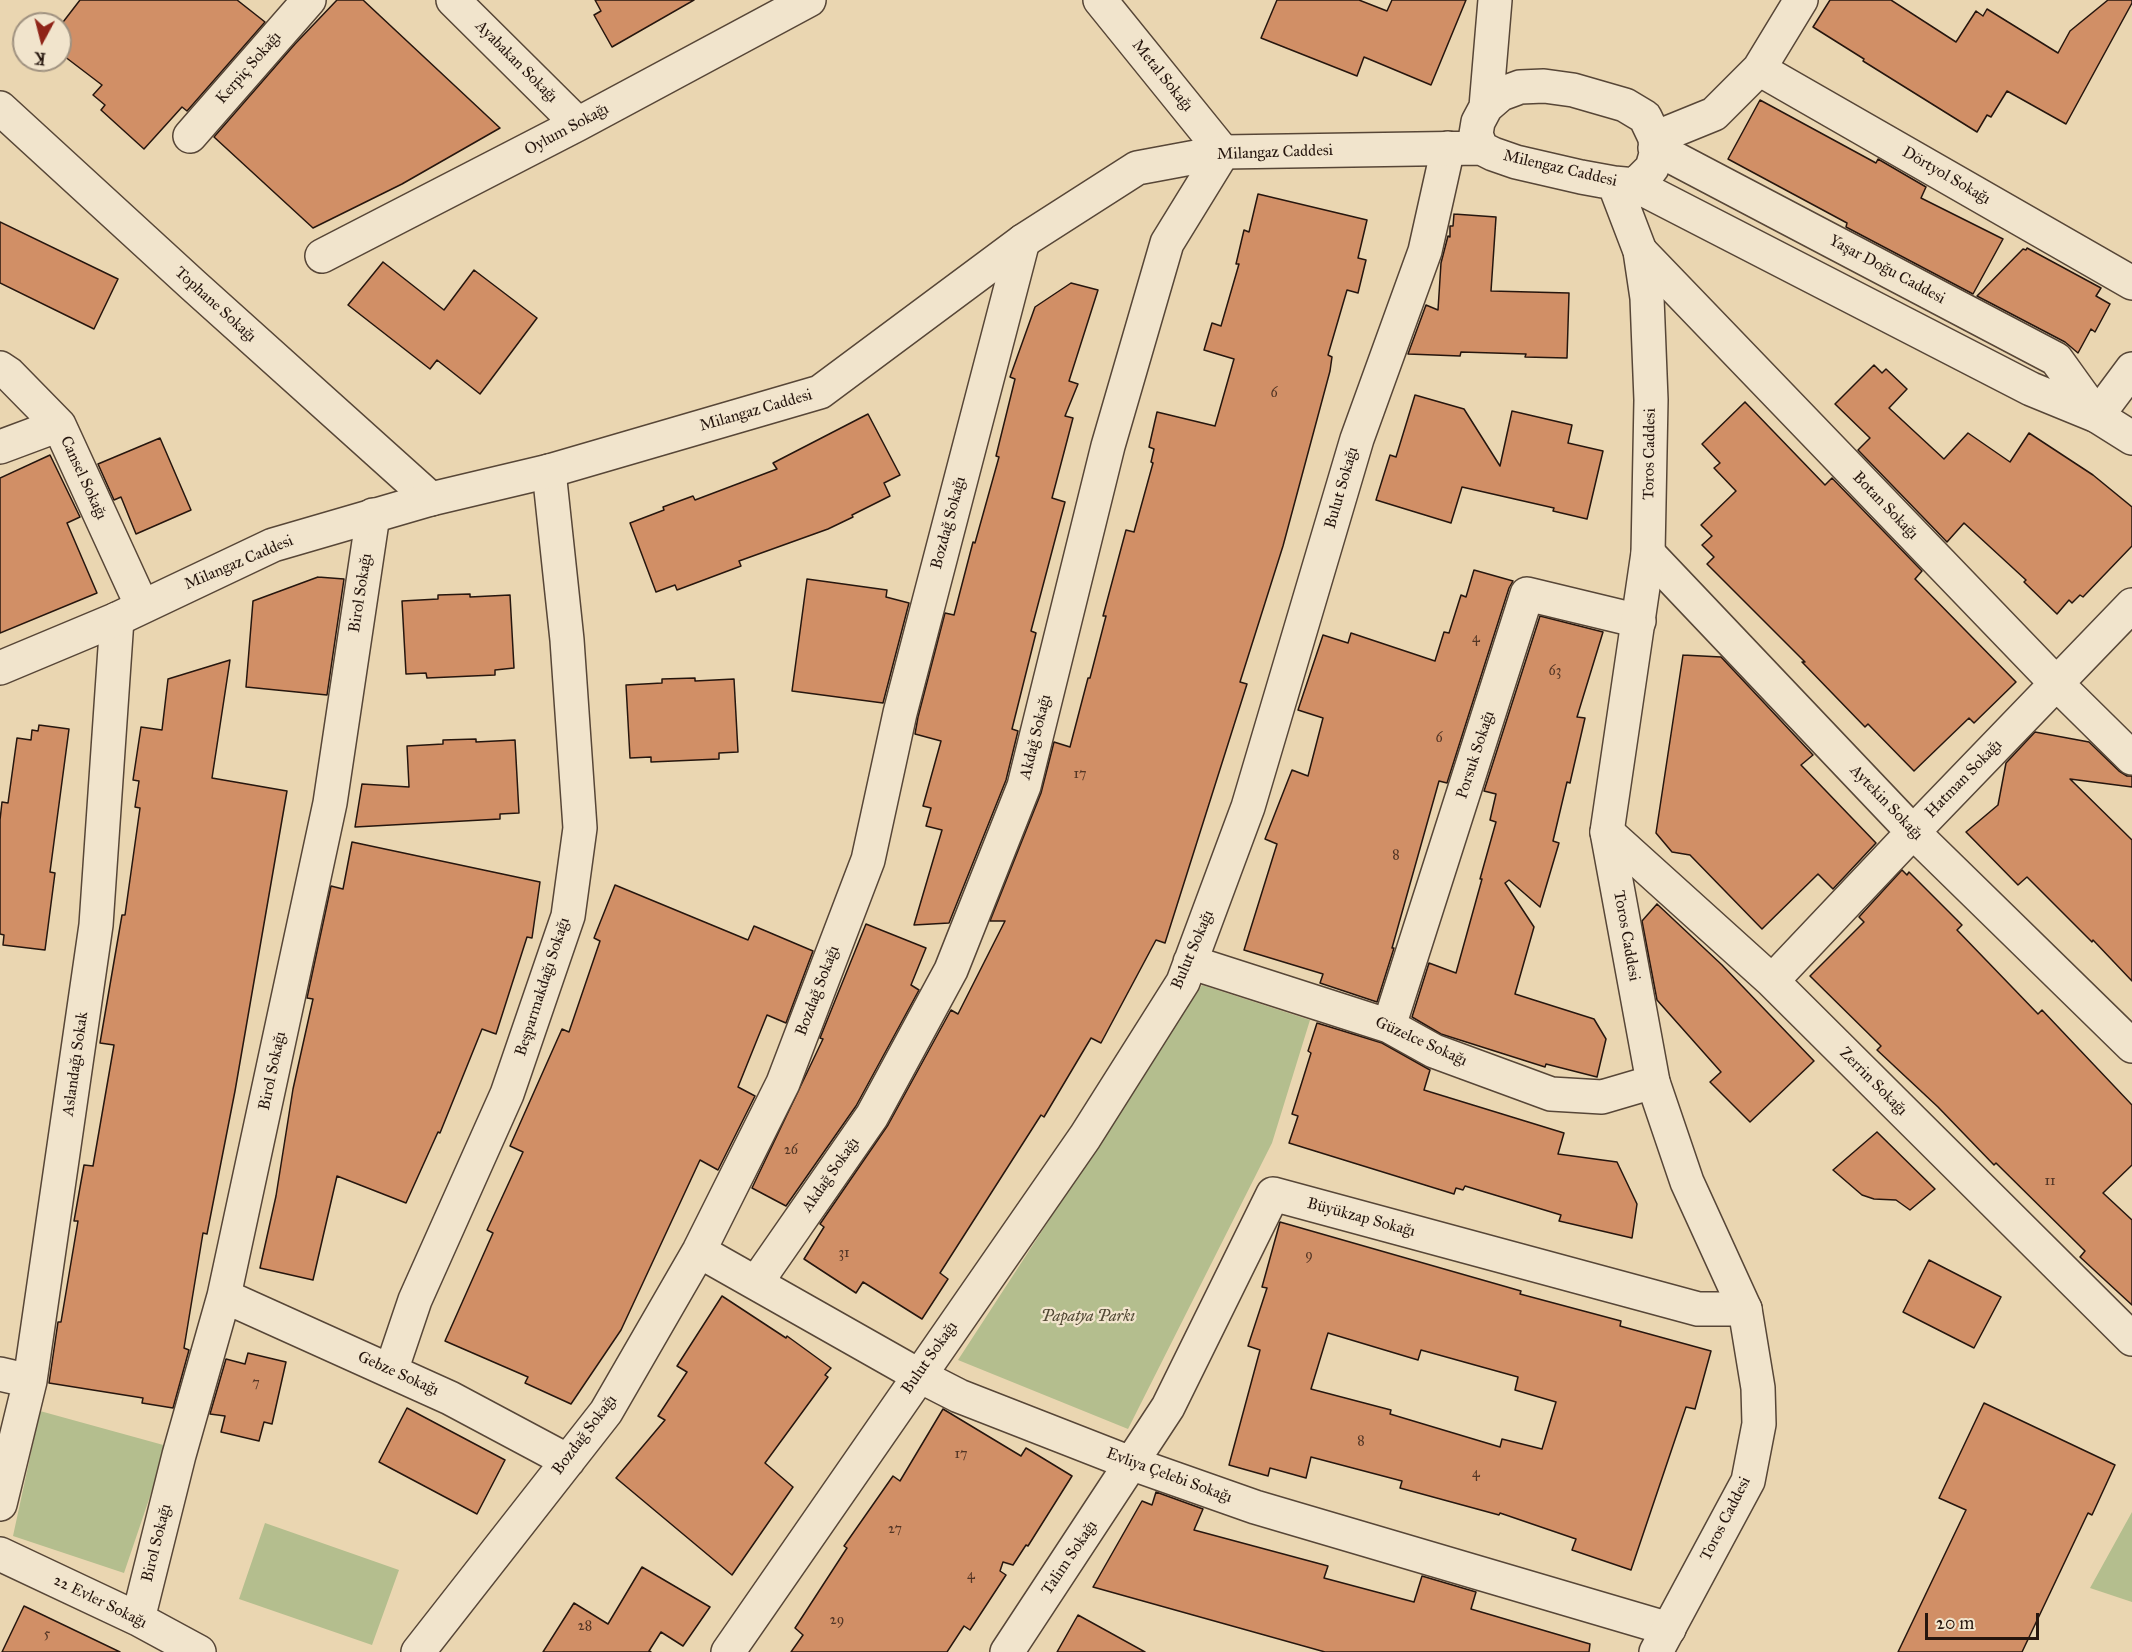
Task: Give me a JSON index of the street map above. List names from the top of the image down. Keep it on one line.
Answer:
{"streets":{"street":["Ayabakan Sokağı","Kerpiç Sokağı","Metal Sokağı","Oylum Sokağı","Milangaz Caddesi","Milengaz Caddesi","Dörtyol Sokağı","Yaşar Doğu Caddesi","Tophane Sokağı","Toros Caddesi","Cansel Sokağı","Bulut Sokağı","Botan Sokağı","Bozdağ Sokağı","Birol Sokağı","Akdağ Sokağı","Porsuk Sokağı","Hatman Sokağı","Aytekin Sokağı","Beşparmakdağı Sokağı","Güzelce Sokağı","Aslandağı Sokak","Zerrin Sokağı","Büyükzap Sokağı","Gebze Sokağı","Evliya Çelebi Sokağı","Talim Sokağı","22 Evler Sokağı"]},"crossings":[["Ayabakan Sokağı","Oylum Sokağı"],["Metal Sokağı","Milangaz Caddesi"],["Metal Sokağı","Akdağ Sokağı"],["Milangaz Caddesi","Milengaz Caddesi"],["Milangaz Caddesi","Tophane Sokağı"],["Milangaz Caddesi","Cansel Sokağı"],["Milangaz Caddesi","Bulut Sokağı"],["Milangaz Caddesi","Bozdağ Sokağı"],["Milangaz Caddesi","Birol Sokağı"],["Milangaz Caddesi","Akdağ Sokağı"],["Milangaz Caddesi","Beşparmakdağı Sokağı"],["Milangaz Caddesi","Aslandağı Sokak"],["Milengaz Caddesi","Yaşar Doğu Caddesi"],["Milengaz Caddesi","Toros Caddesi"],["Yaşar Doğu Caddesi","Toros Caddesi"],["Toros Caddesi","Botan Sokağı"],["Toros Caddesi","Porsuk Sokağı"],["Toros Caddesi","Aytekin Sokağı"],["Toros Caddesi","Güzelce Sokağı"],["Toros Caddesi","Zerrin Sokağı"],["Toros Caddesi","Büyükzap Sokağı"],["Toros Caddesi","Evliya Çelebi Sokağı"],["Cansel Sokağı","Aslandağı Sokak"],["Bulut Sokağı","Güzelce Sokağı"],["Bulut Sokağı","Evliya Çelebi Sokağı"],["Botan Sokağı","Hatman Sokağı"],["Bozdağ Sokağı","Gebze Sokağı"],["Bozdağ Sokağı","Evliya Çelebi Sokağı"],["Birol Sokağı","Gebze Sokağı"],["Birol Sokağı","22 Evler Sokağı"],["Akdağ Sokağı","Evliya Çelebi Sokağı"],["Porsuk Sokağı","Güzelce Sokağı"],["Hatman Sokağı","Aytekin Sokağı"],["Hatman Sokağı","Zerrin Sokağı"],["Beşparmakdağı Sokağı","Gebze Sokağı"],["Büyükzap Sokağı","Evliya Çelebi Sokağı"],["Büyükzap Sokağı","Talim Sokağı"],["Evliya Çelebi Sokağı","Talim Sokağı"]],"parks":["Papatya Parkı"],"house_numbers":["6","4","63","6","17","8","26","11","31","9","7","8","17","4","27","4","29","28","5"],"scale_bar":"20 m","north":"bottom"}
